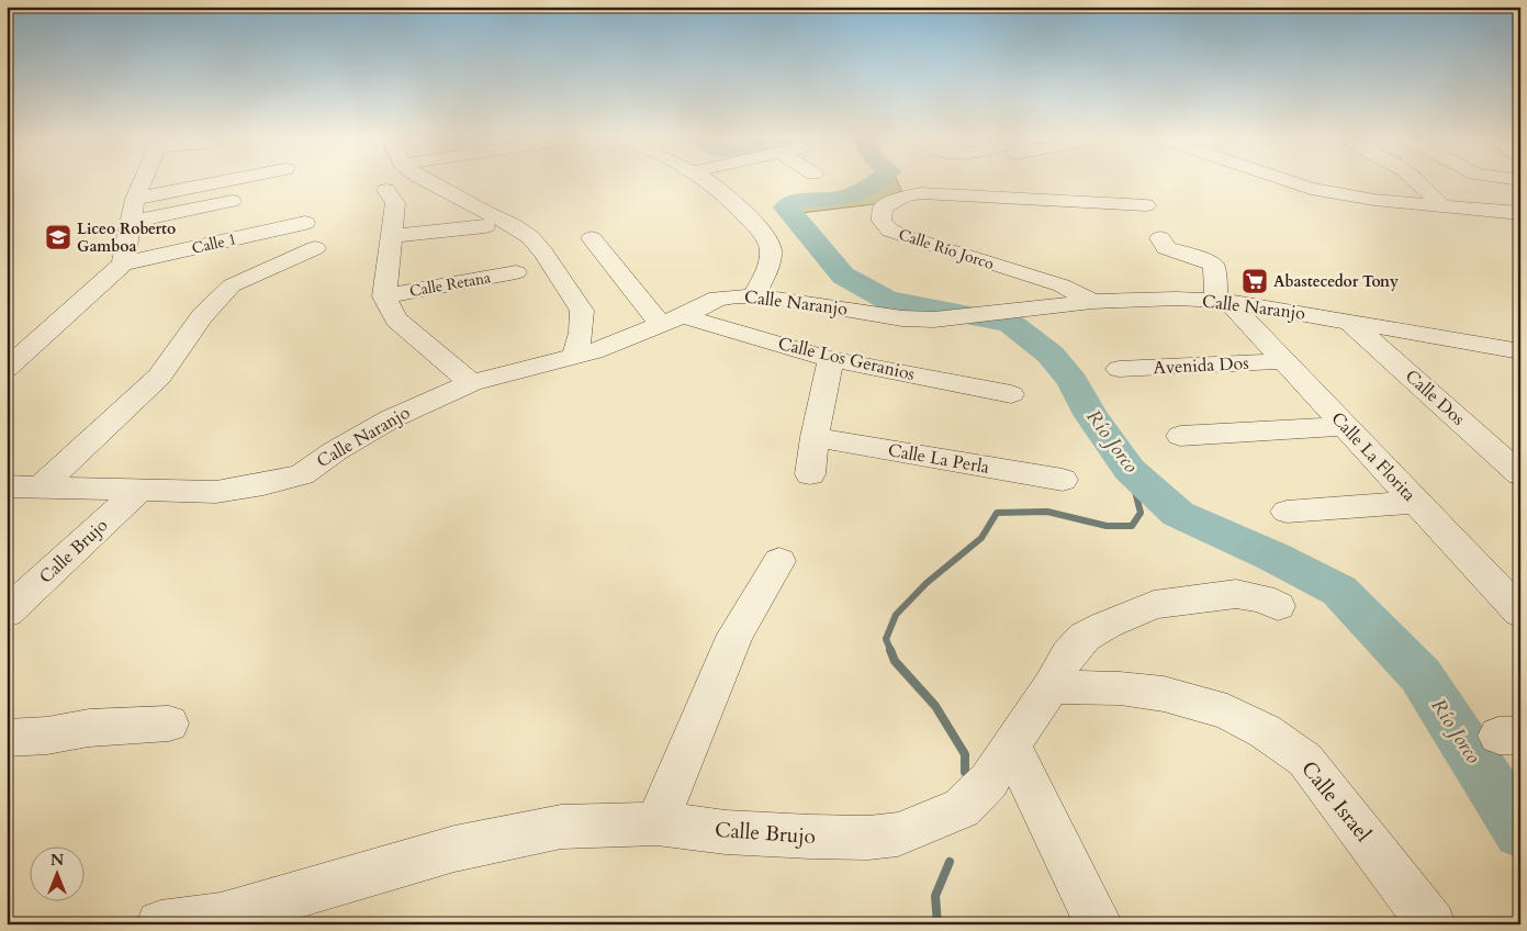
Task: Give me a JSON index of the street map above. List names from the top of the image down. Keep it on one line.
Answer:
{"streets":{"street":["Calle 1","Calle Río Jorco","Calle Retana","Calle Naranjo","Calle Los Geranios","Avenida Dos","Calle Dos","Calle La Florita","Calle La Perla","Calle Brujo","Calle Israel"]},"crossings":[["Calle Río Jorco","Calle Naranjo"],["Calle Naranjo","Calle Los Geranios"],["Calle Naranjo","Calle Dos"],["Calle Naranjo","Calle La Florita"],["Calle Naranjo","Calle Brujo"],["Avenida Dos","Calle La Florita"],["Calle Brujo","Calle Israel"]],"water":["Río Jorco"],"places":{"school or university":["Liceo Roberto Gamboa"],"supermarket":["Abastecedor Tony"]},"north":"top"}
